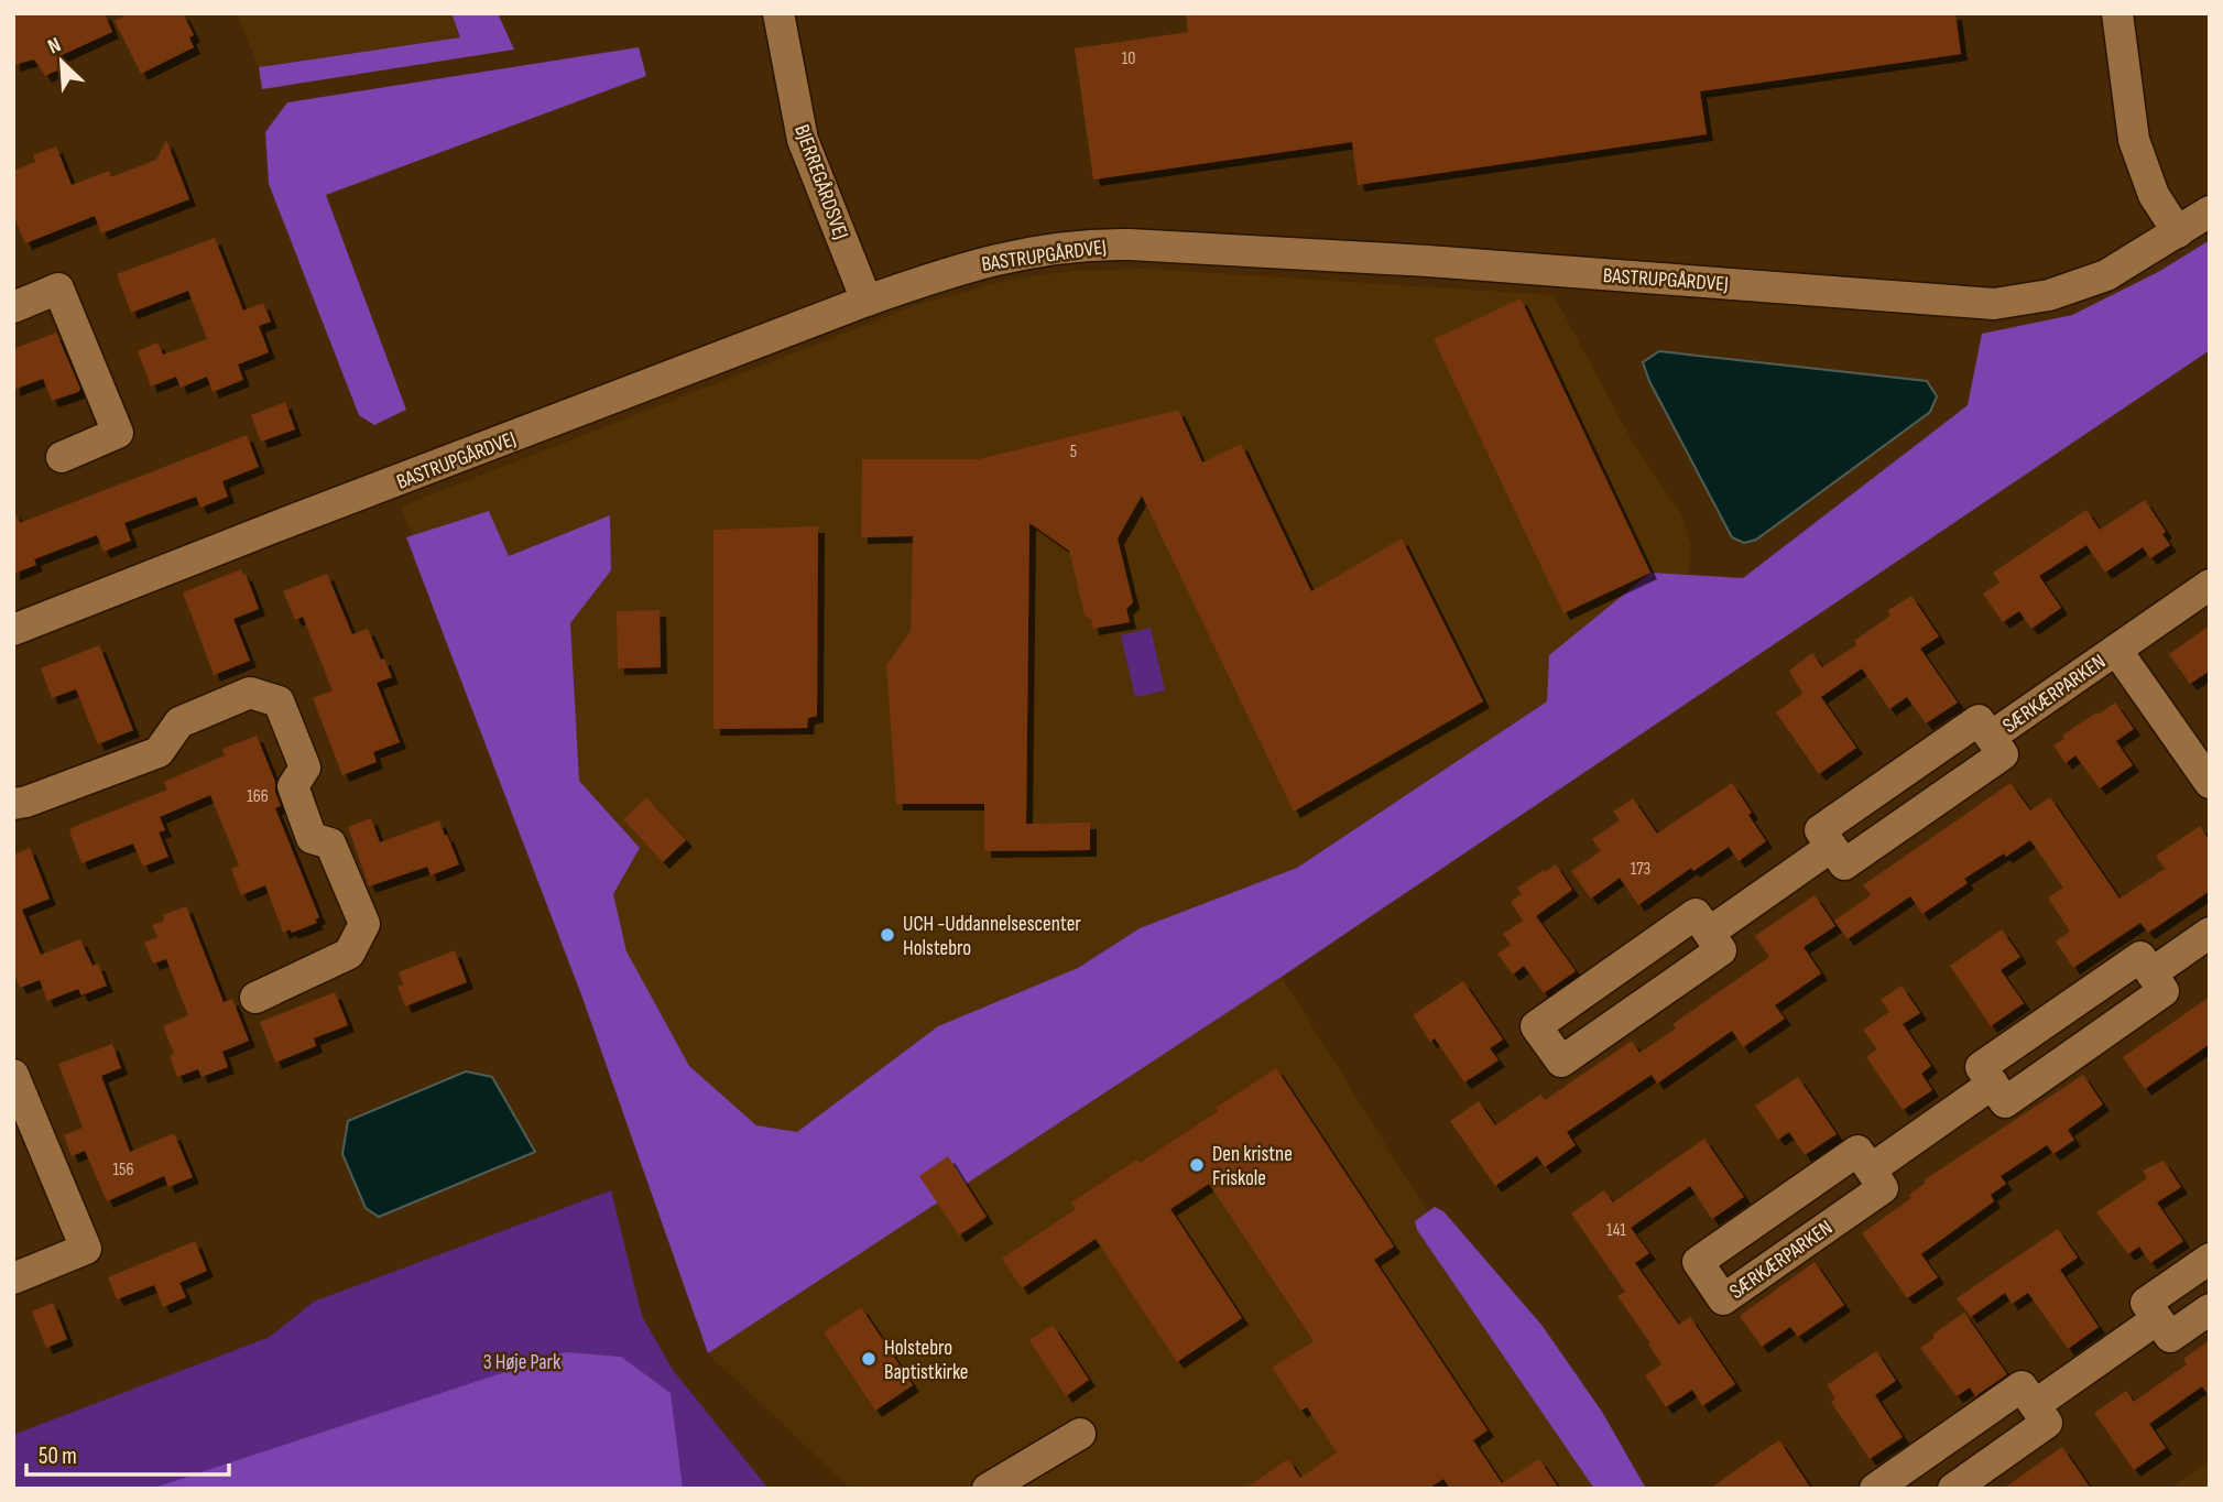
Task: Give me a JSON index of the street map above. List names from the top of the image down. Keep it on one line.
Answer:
{"streets":{"street":["BJERREGÅRDSVEJ","BASTRUPGÅRDVEJ","SÆRKÆRPARKEN"]},"crossings":[["BJERREGÅRDSVEJ","BASTRUPGÅRDVEJ"]],"parks":["3 Høje Park"],"places":["UCH -Uddannelsescenter Holstebro","Den kristne Friskole","Holstebro Baptistkirke"],"house_numbers":["10","5","166","173","156","141"],"scale_bar":"50 m","north":"top left"}
